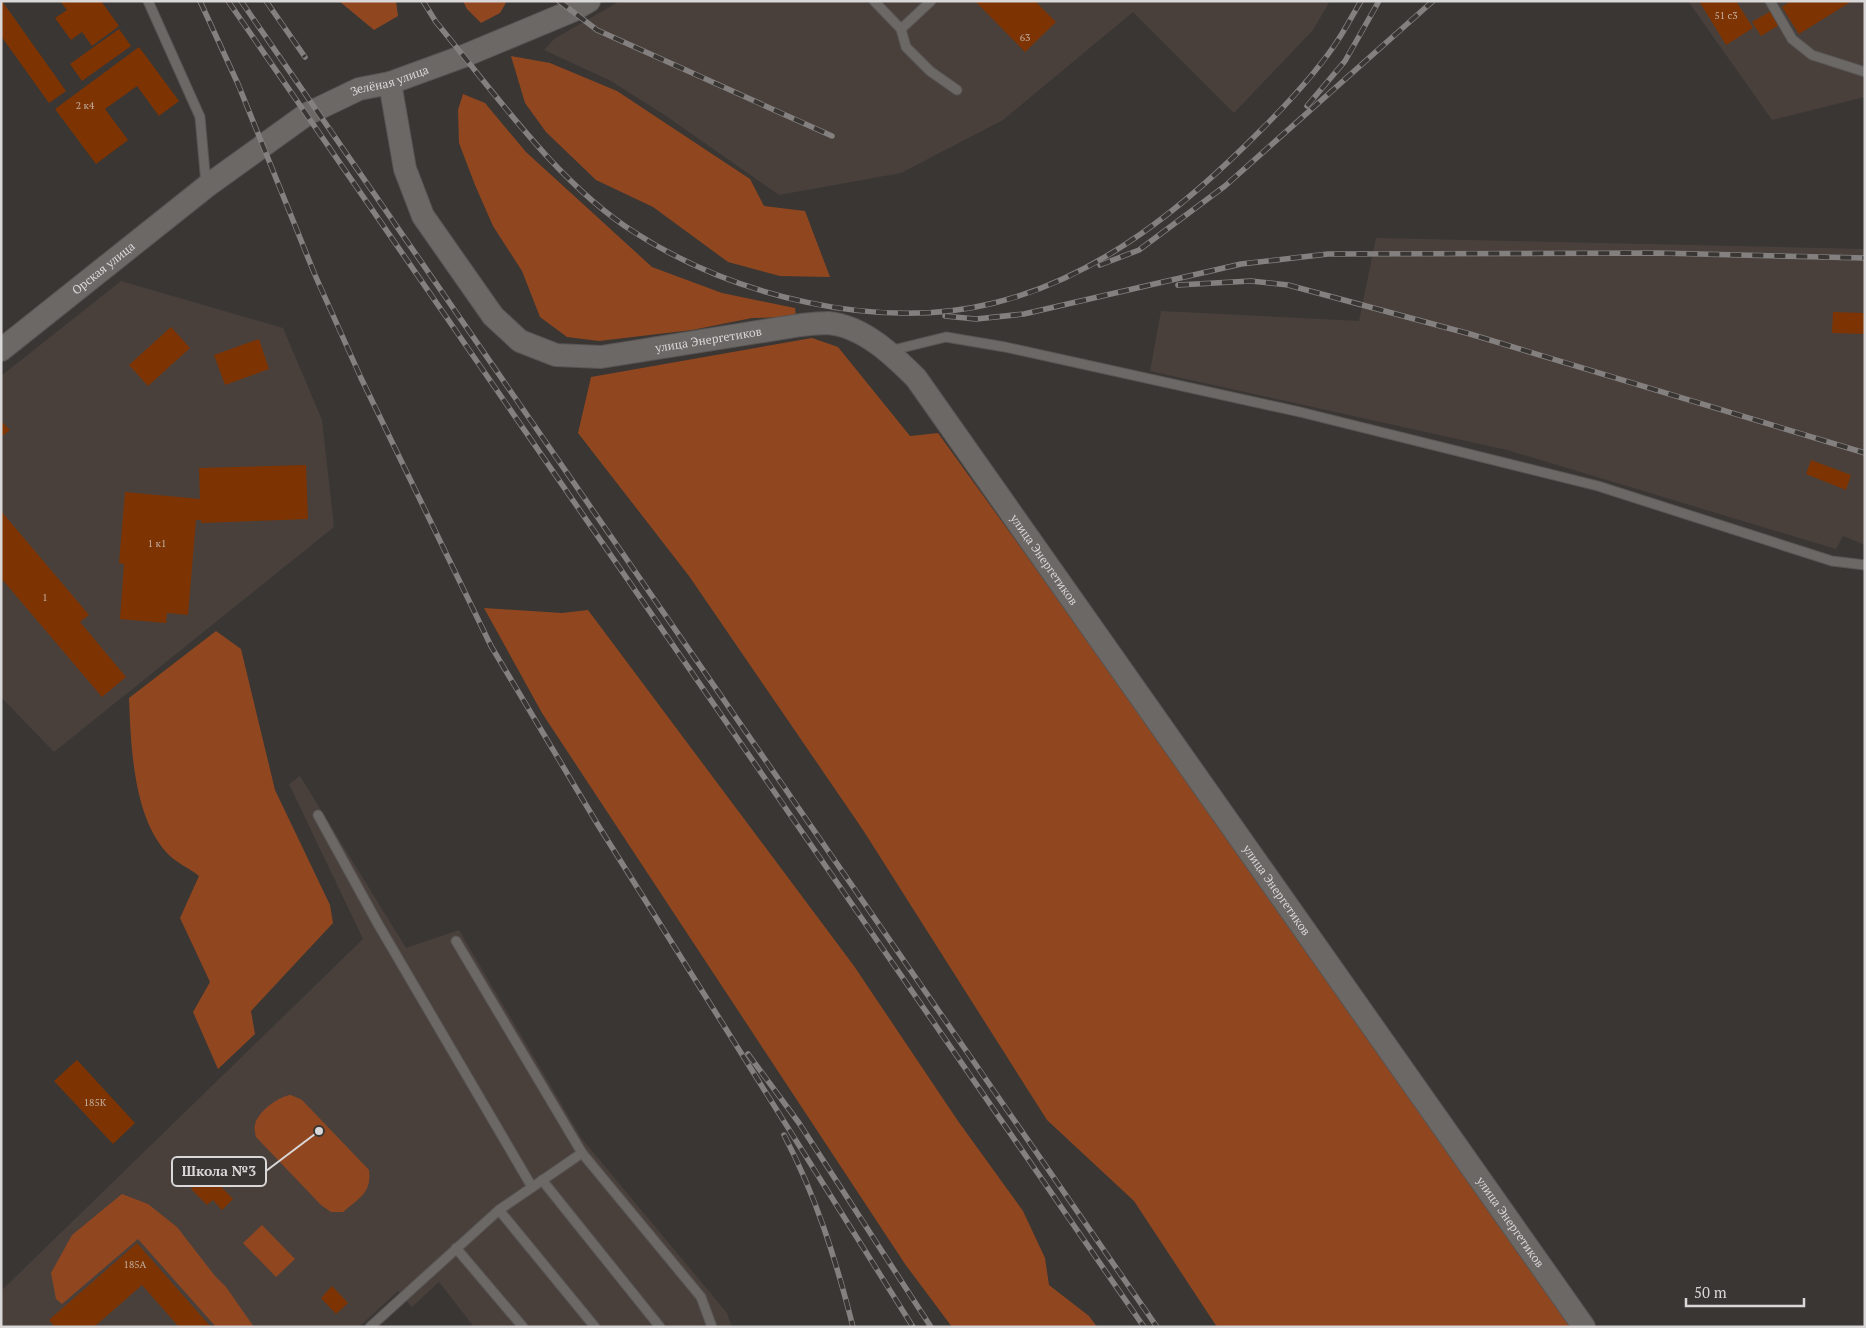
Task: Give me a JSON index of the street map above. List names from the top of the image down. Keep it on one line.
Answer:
{"streets":{"street":["Зелёная улица","Орская улица","улица Энергетиков"]},"crossings":[["Зелёная улица","Орская улица"],["Зелёная улица","улица Энергетиков"]],"places":["Школа №3"],"house_numbers":["51 с3","63","2 к4","1 к1","1","185К","185А"],"scale_bar":"50 m"}
